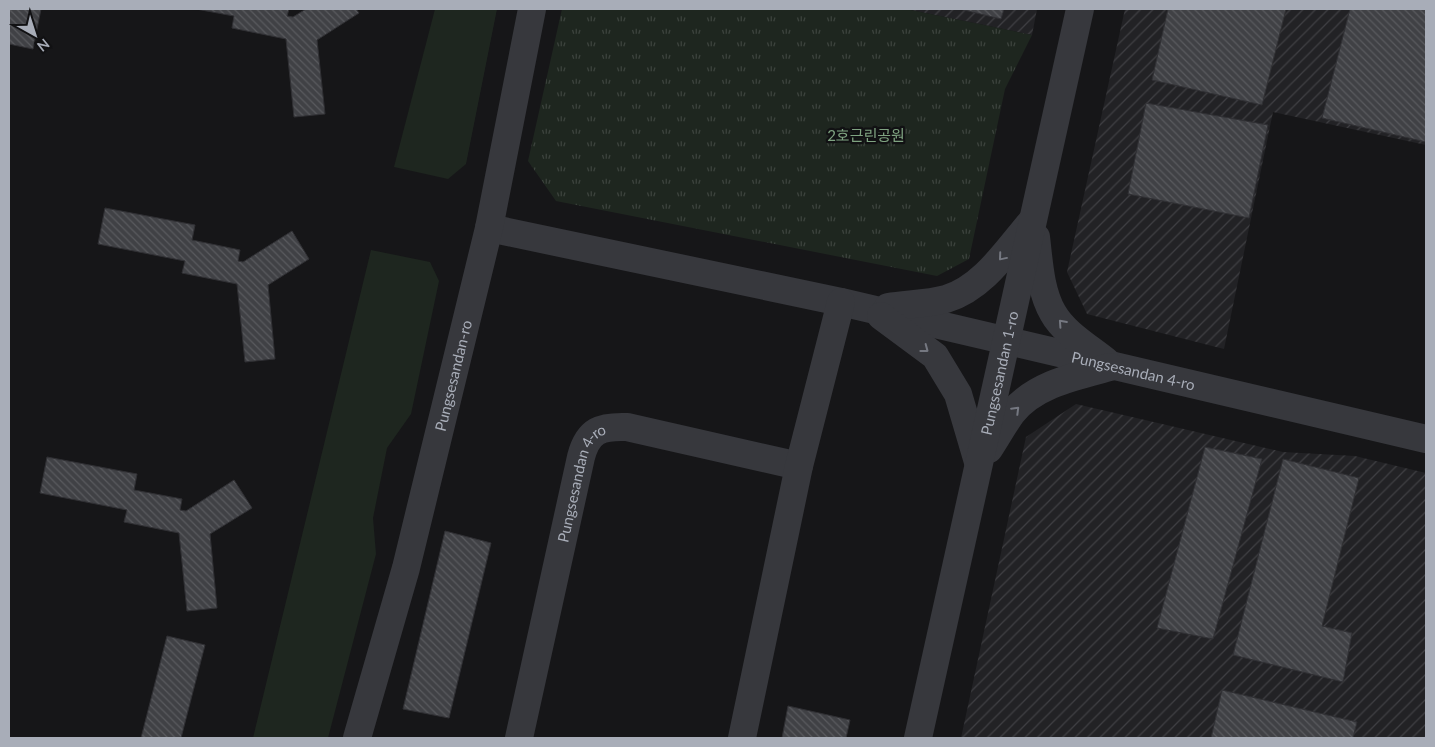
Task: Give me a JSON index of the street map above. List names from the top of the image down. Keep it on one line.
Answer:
{"streets":{"street":["Pungsesandan 4-ro","Pungsesandan 1-ro","Pungsesandan-ro"]},"crossings":[["Pungsesandan 4-ro","Pungsesandan 1-ro"],["Pungsesandan 4-ro","Pungsesandan-ro"]],"parks":["2호근린공원"],"north":"bottom right"}
